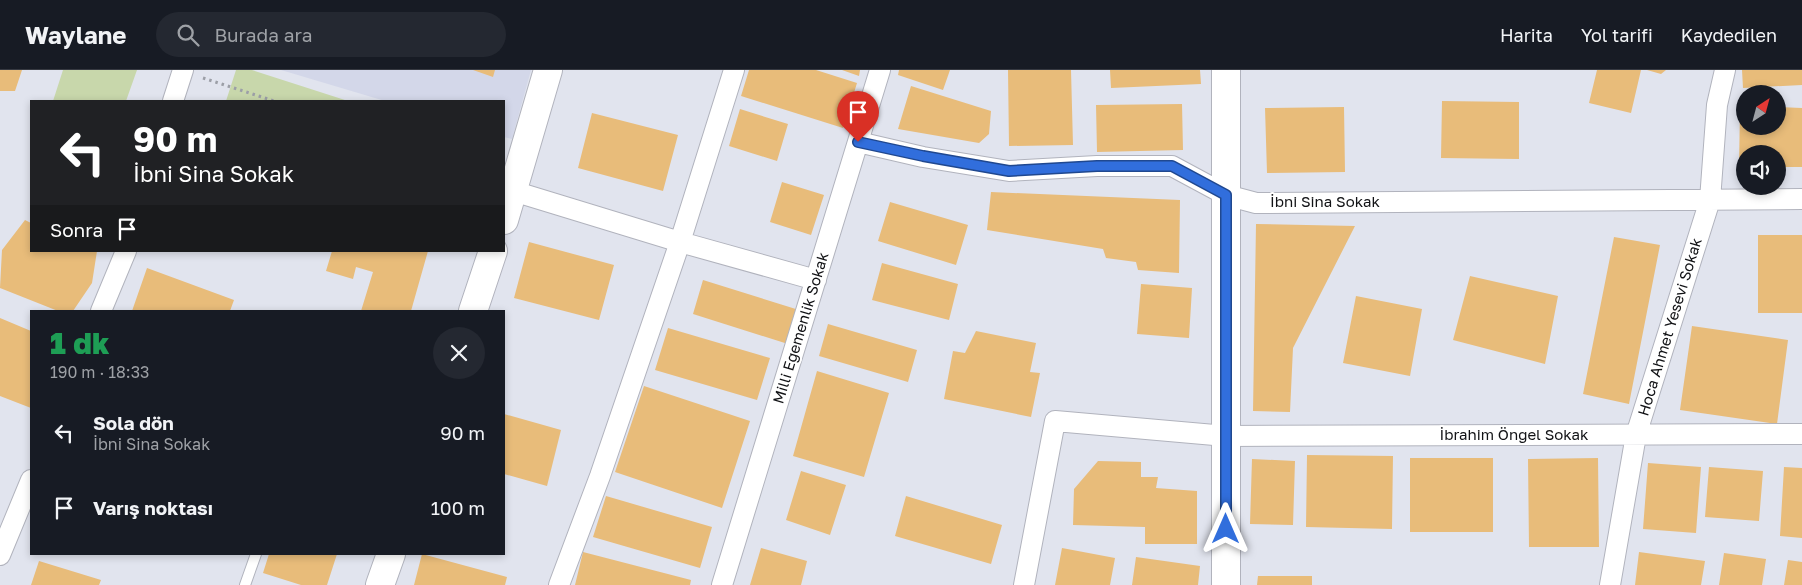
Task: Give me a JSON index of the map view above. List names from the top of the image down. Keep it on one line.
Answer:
{"streets":{"street":["İbni Sina Sokak","Hoca Ahmet Yesevi Sokak","Milli Egemenlik Sokak","İbrahim Öngel Sokak"]},"crossings":[["İbni Sina Sokak","Hoca Ahmet Yesevi Sokak"],["İbni Sina Sokak","Milli Egemenlik Sokak"],["Hoca Ahmet Yesevi Sokak","İbrahim Öngel Sokak"]],"north":"top right","page":{"header":"Waylane","search":"Burada ara","nav":["Harita","Yol tarifi","Kaydedilen"],"turn":["90 m","İbni Sina Sokak"],"then":"Sonra","heading":["1 dk","190 m · 18:33"],"list":[{"name":"Sola dön","note":"İbni Sina Sokak","value":"90 m"},{"name":"Varış noktası","value":"100 m"}]}}
